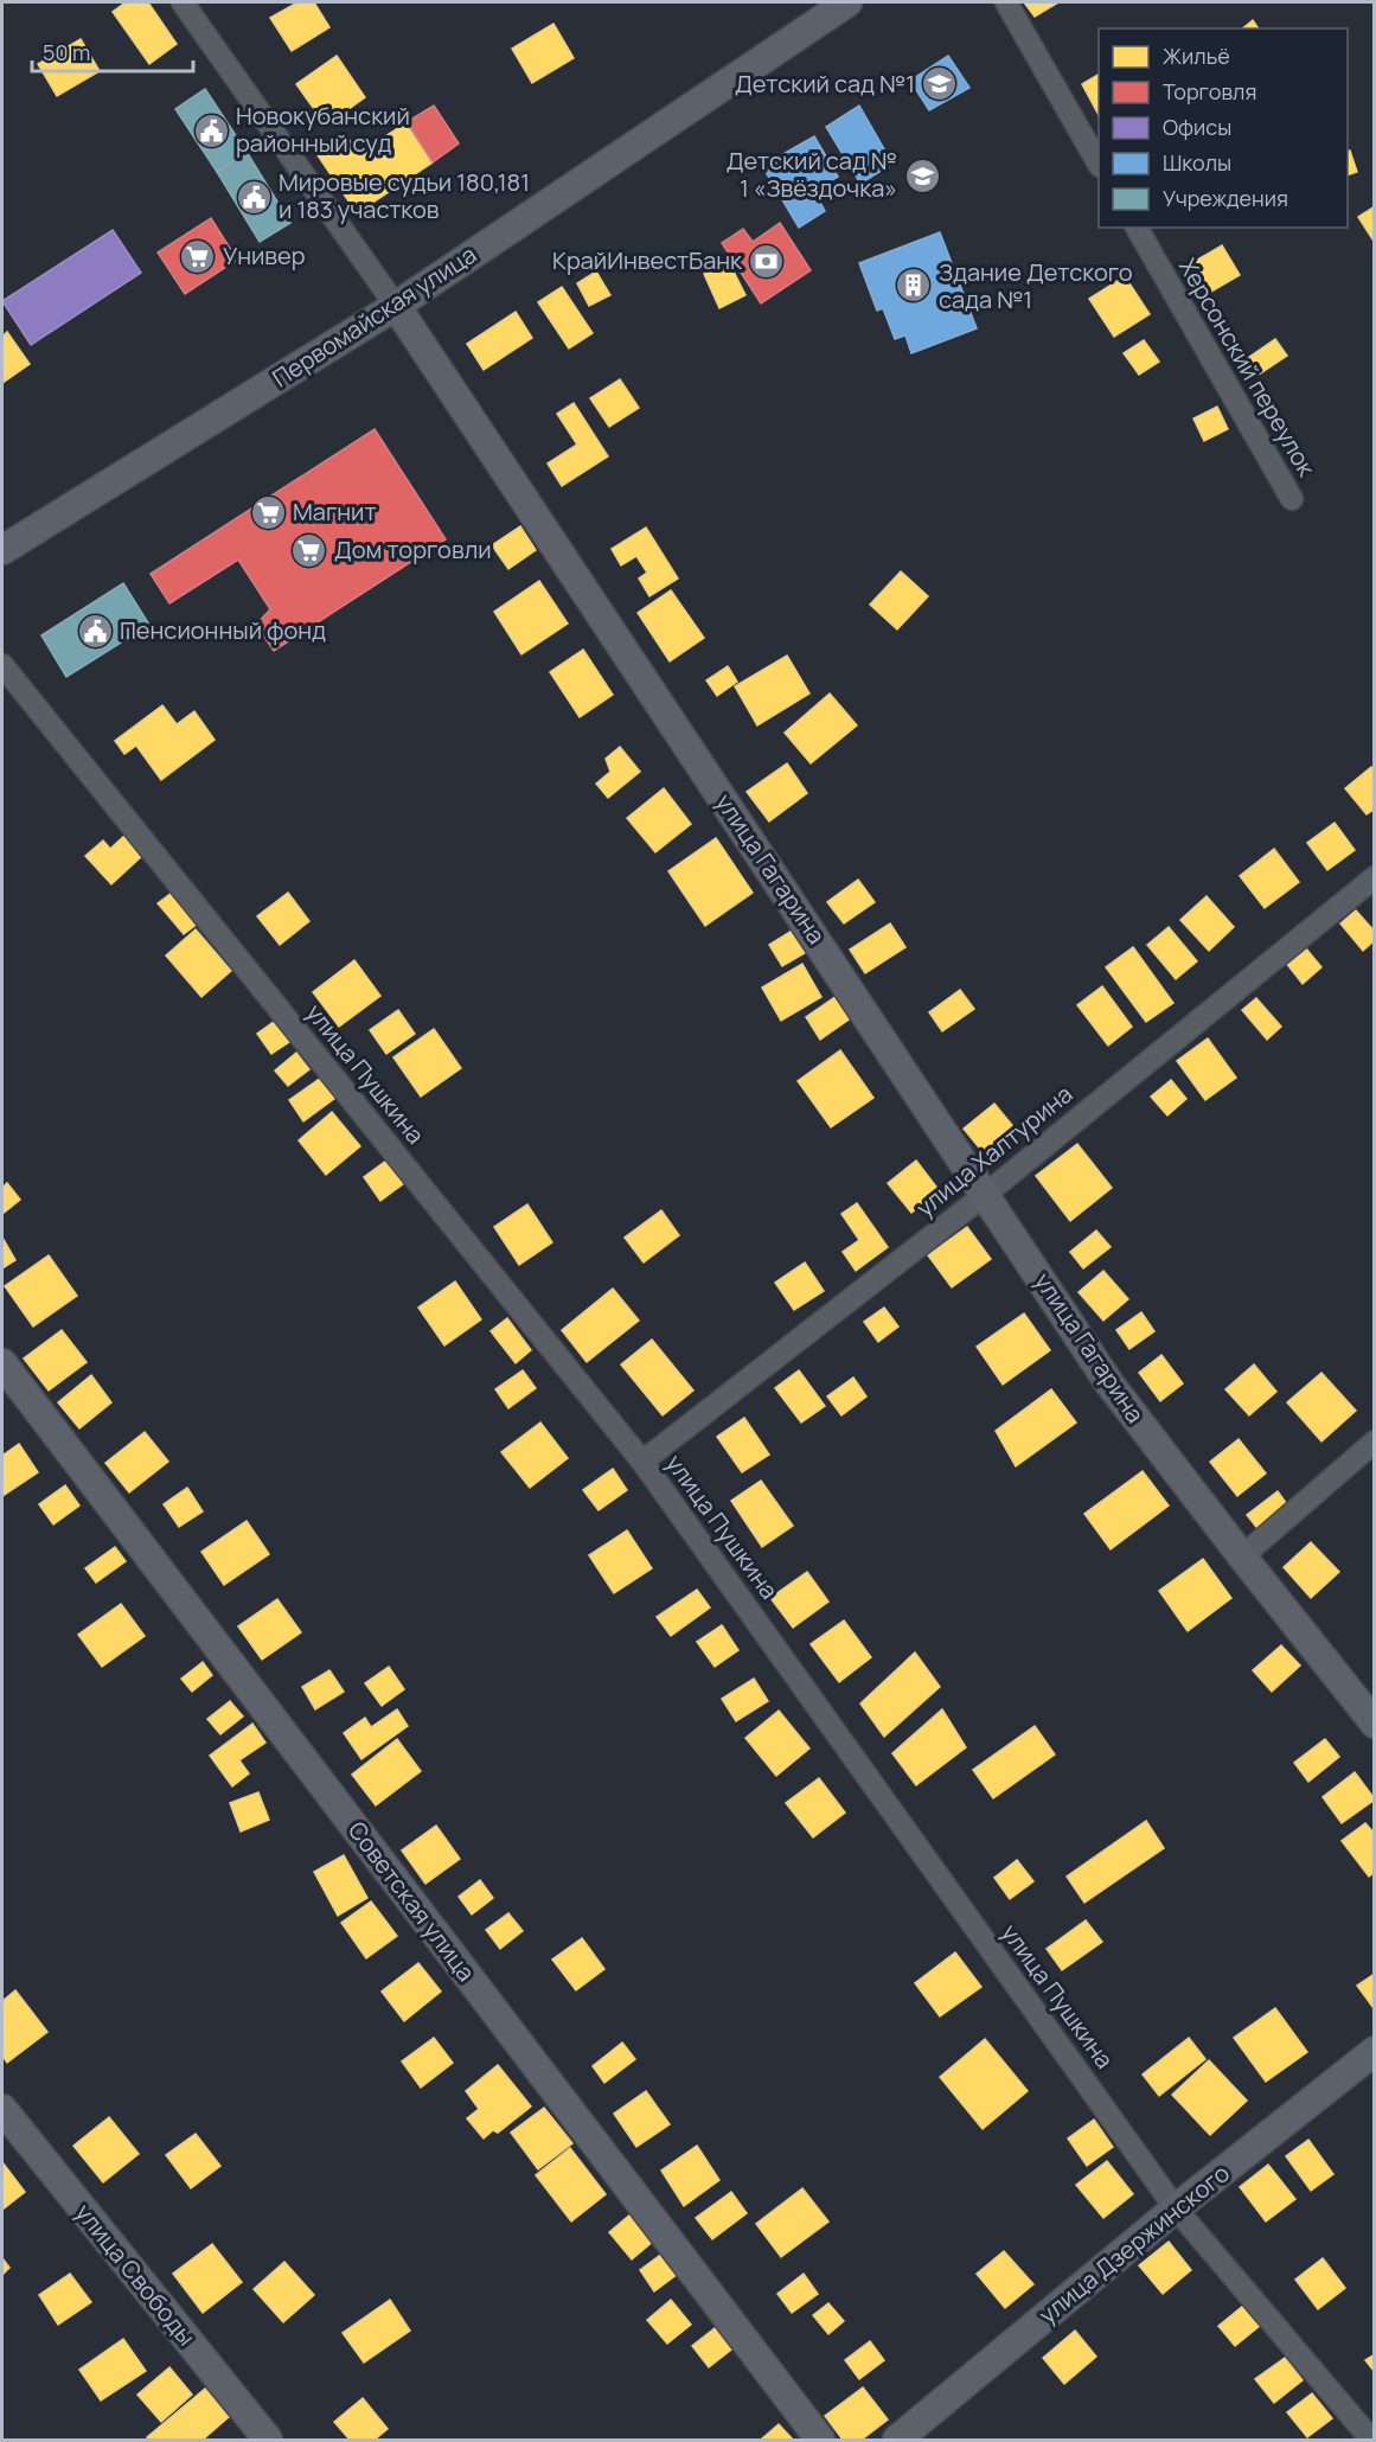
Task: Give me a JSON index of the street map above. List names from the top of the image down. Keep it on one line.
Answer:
{"streets":{"street":["Первомайская улица","Херсонский переулок","улица Гагарина","улица Пушкина","улица Халтурина","Советская улица","улица Дзержинского","улица Свободы"]},"crossings":[["Первомайская улица","улица Гагарина"],["улица Гагарина","улица Халтурина"],["улица Пушкина","улица Халтурина"],["улица Пушкина","улица Дзержинского"]],"places":{"school or university":["Детский сад №1","Детский сад № 1 «Звёздочка»"],"public building":["Новокубанский районный суд","Мировые судьи 180,181 и 183 участков","Пенсионный фонд"],"supermarket":["Универ","Магнит","Дом торговли"],"bank":["КрайИнвестБанк"],"building":["Здание Детского сада №1"]},"legend":["Жильё","Торговля","Офисы","Школы","Учреждения"],"scale_bar":"50 m"}
